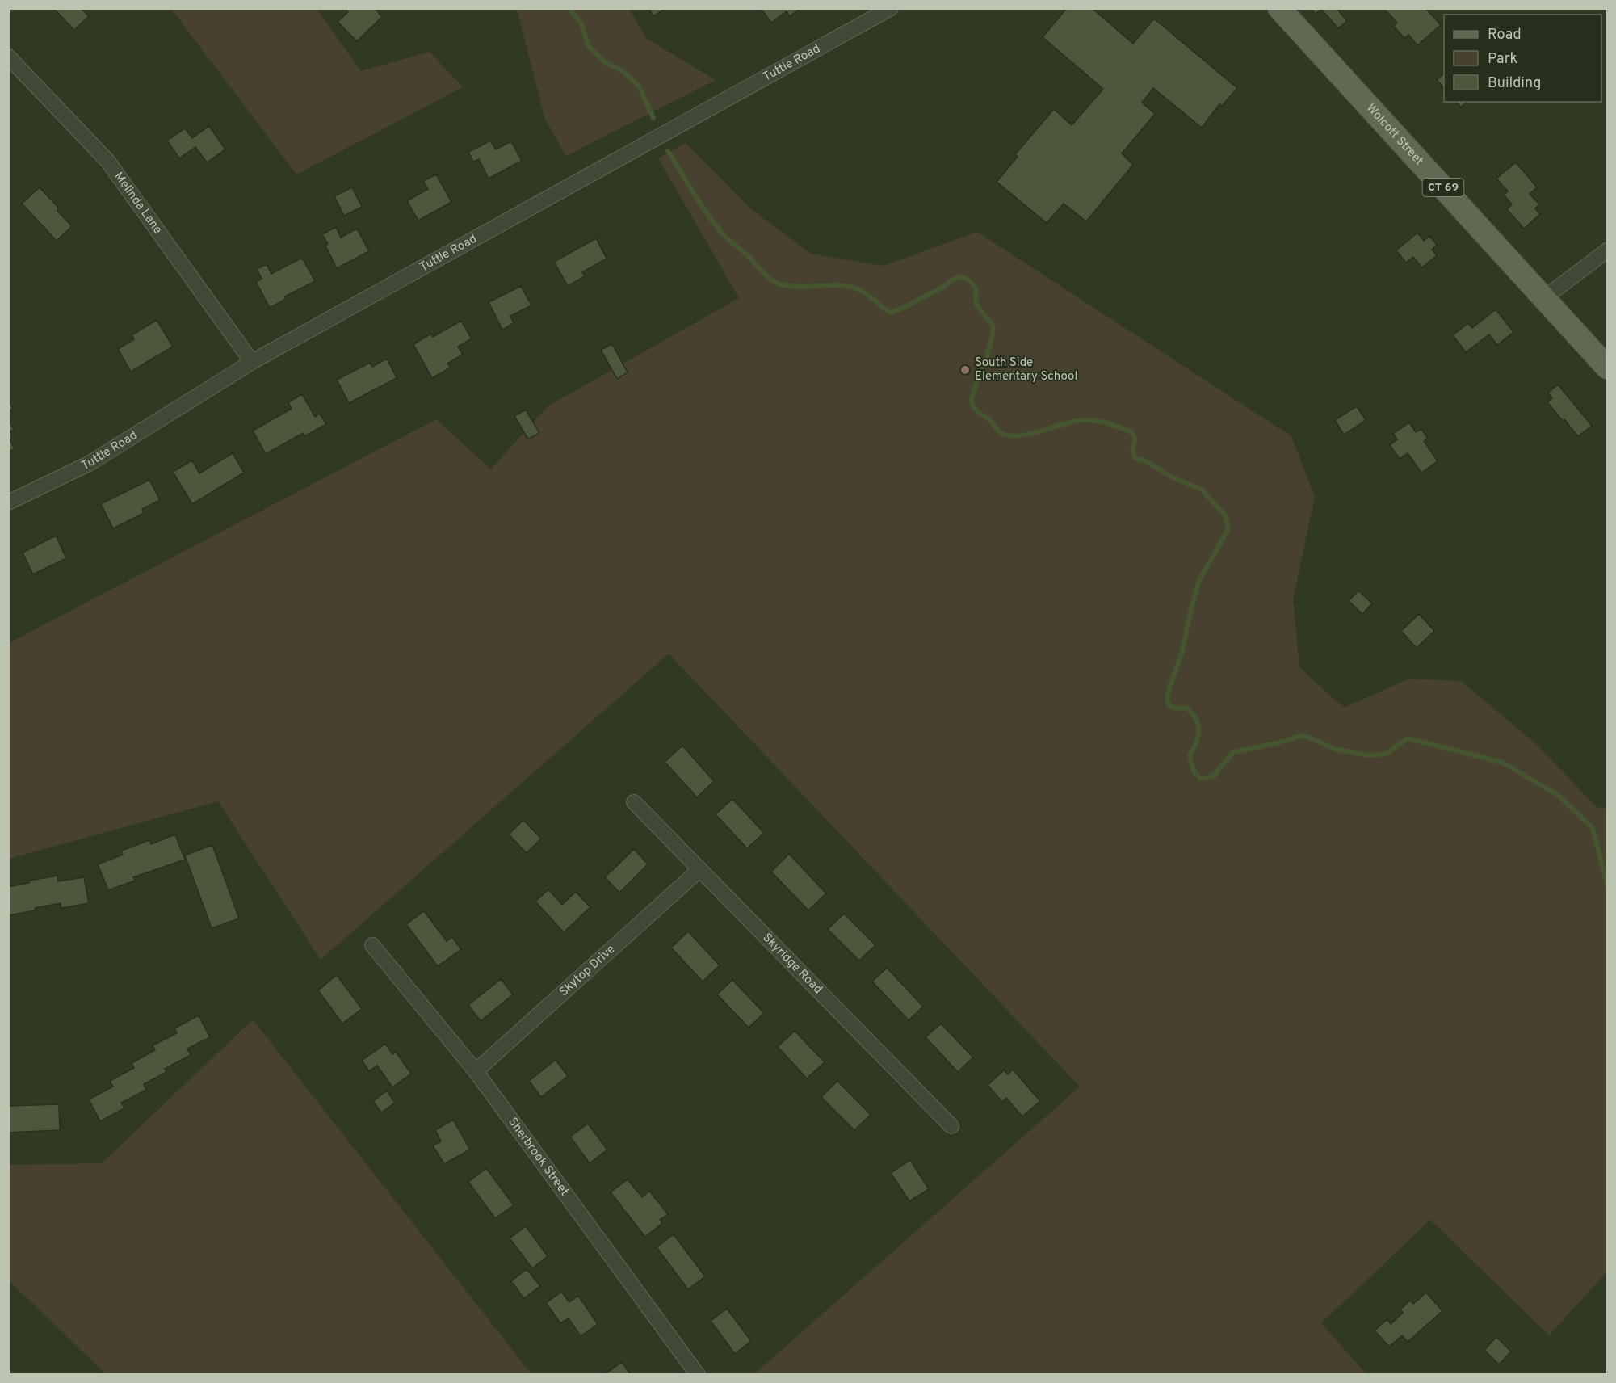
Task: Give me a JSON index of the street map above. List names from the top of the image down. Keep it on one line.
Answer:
{"streets":{"main road":["Wolcott Street","CT 69"],"street":["Tuttle Road","Melinda Lane","Skyridge Road","Skytop Drive","Sherbrook Street"]},"crossings":[["Tuttle Road","Melinda Lane"],["Skyridge Road","Skytop Drive"],["Skytop Drive","Sherbrook Street"]],"places":["South Side Elementary School"],"legend":["Road","Park","Building"]}
